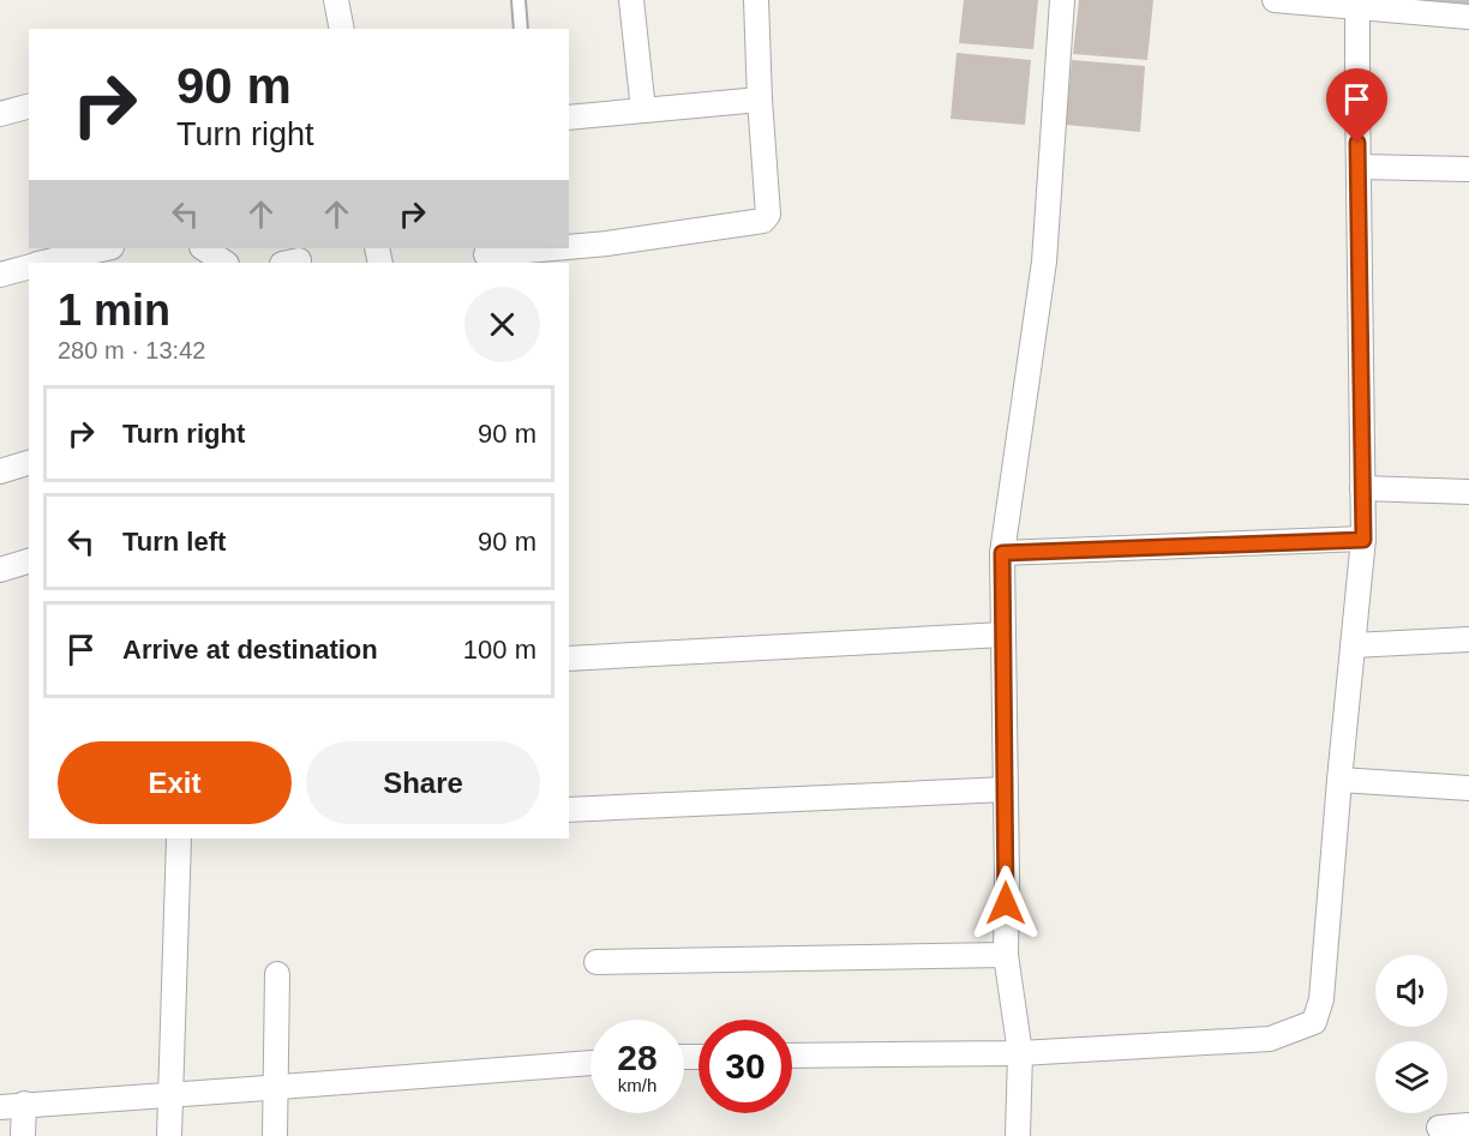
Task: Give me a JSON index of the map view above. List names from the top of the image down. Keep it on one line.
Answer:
{"page":{"turn":["90 m","Turn right"],"heading":["1 min","280 m · 13:42"],"list":[{"name":"Turn right","value":"90 m"},{"name":"Turn left","value":"90 m"},{"name":"Arrive at destination","value":"100 m"}],"buttons":["Exit","Share"],"speed":"28 km/h","limit":"30"}}
